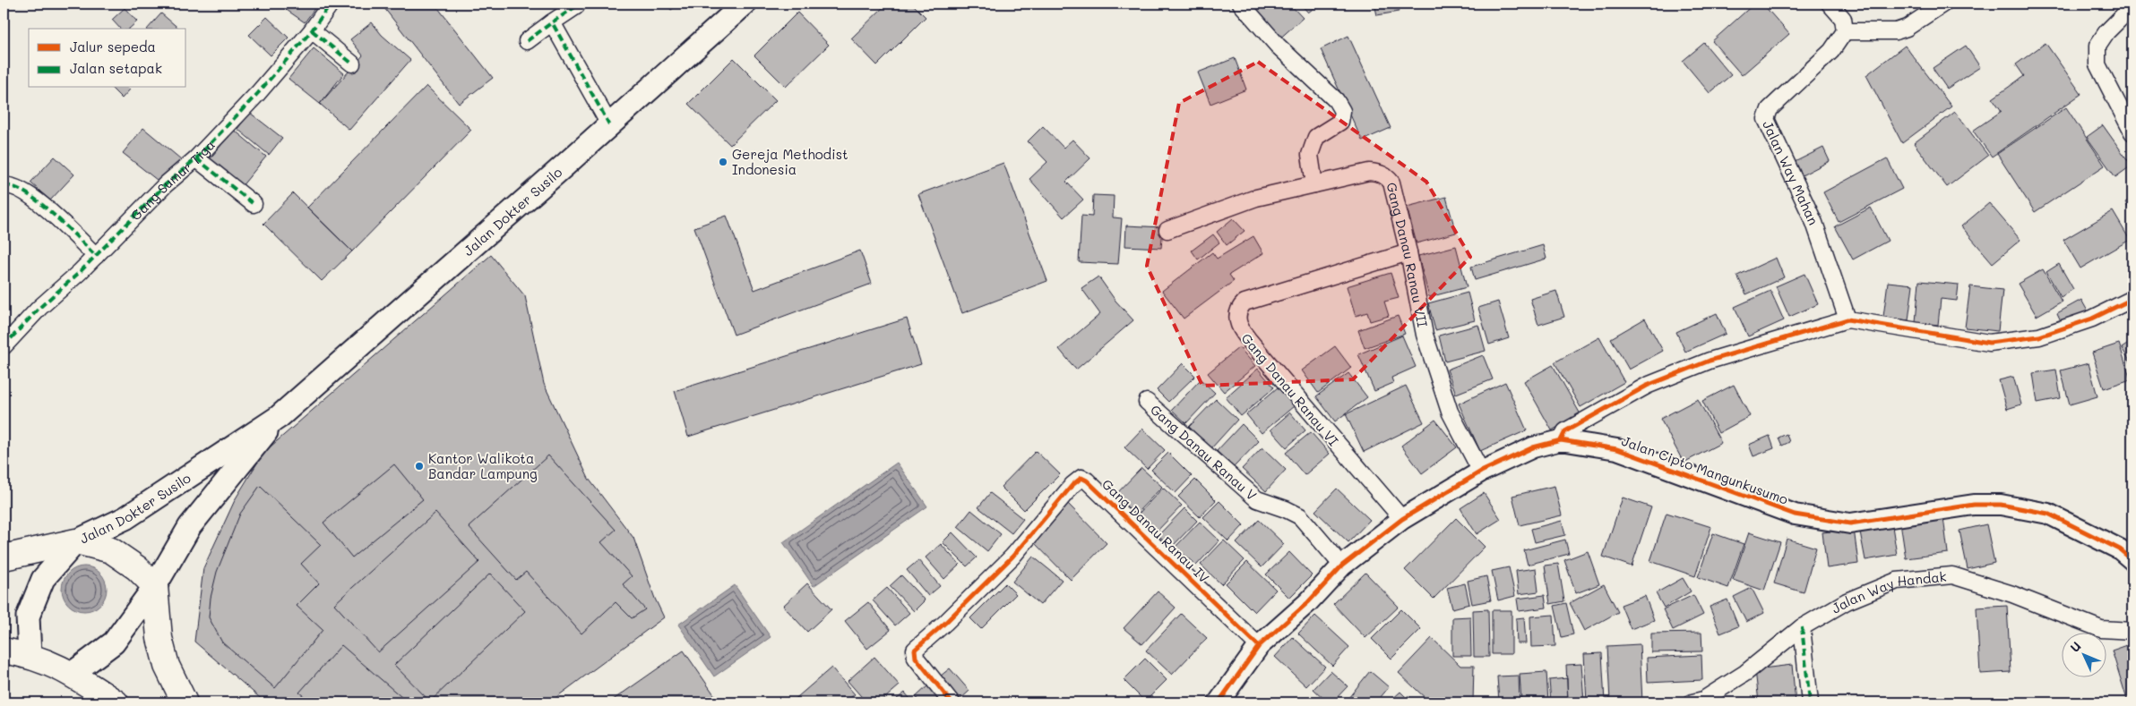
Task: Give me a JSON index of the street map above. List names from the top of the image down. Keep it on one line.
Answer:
{"streets":{"main road":["Jalan Dokter Susilo"],"street":["Jalan Way Mahan","Gang Sumur Tiga","Gang Danau Ranau VII","Gang Danau Ranau VI","Gang Danau Ranau V","Jalan Cipto Mangunkusumo","Gang Danau Ranau IV","Jalan Way Handak"]},"crossings":[["Gang Danau Ranau VII","Gang Danau Ranau VI"],["Gang Danau Ranau VII","Jalan Cipto Mangunkusumo"],["Gang Danau Ranau VI","Jalan Cipto Mangunkusumo"],["Gang Danau Ranau V","Jalan Cipto Mangunkusumo"],["Jalan Cipto Mangunkusumo","Gang Danau Ranau IV"]],"places":["Gereja Methodist Indonesia","Kantor Walikota Bandar Lampung"],"legend":["Jalur sepeda","Jalan setapak"],"north":"top left"}
